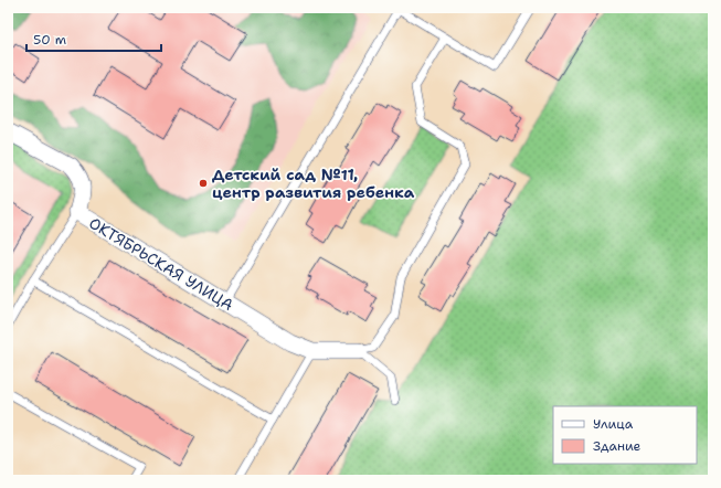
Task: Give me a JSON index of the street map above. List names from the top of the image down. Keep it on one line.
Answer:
{"streets":{"street":["ОКТЯБРЬСКАЯ УЛИЦА"]},"places":["Детский сад №11, центр развития ребенка"],"legend":["Улица","Здание"],"scale_bar":"50 m"}
